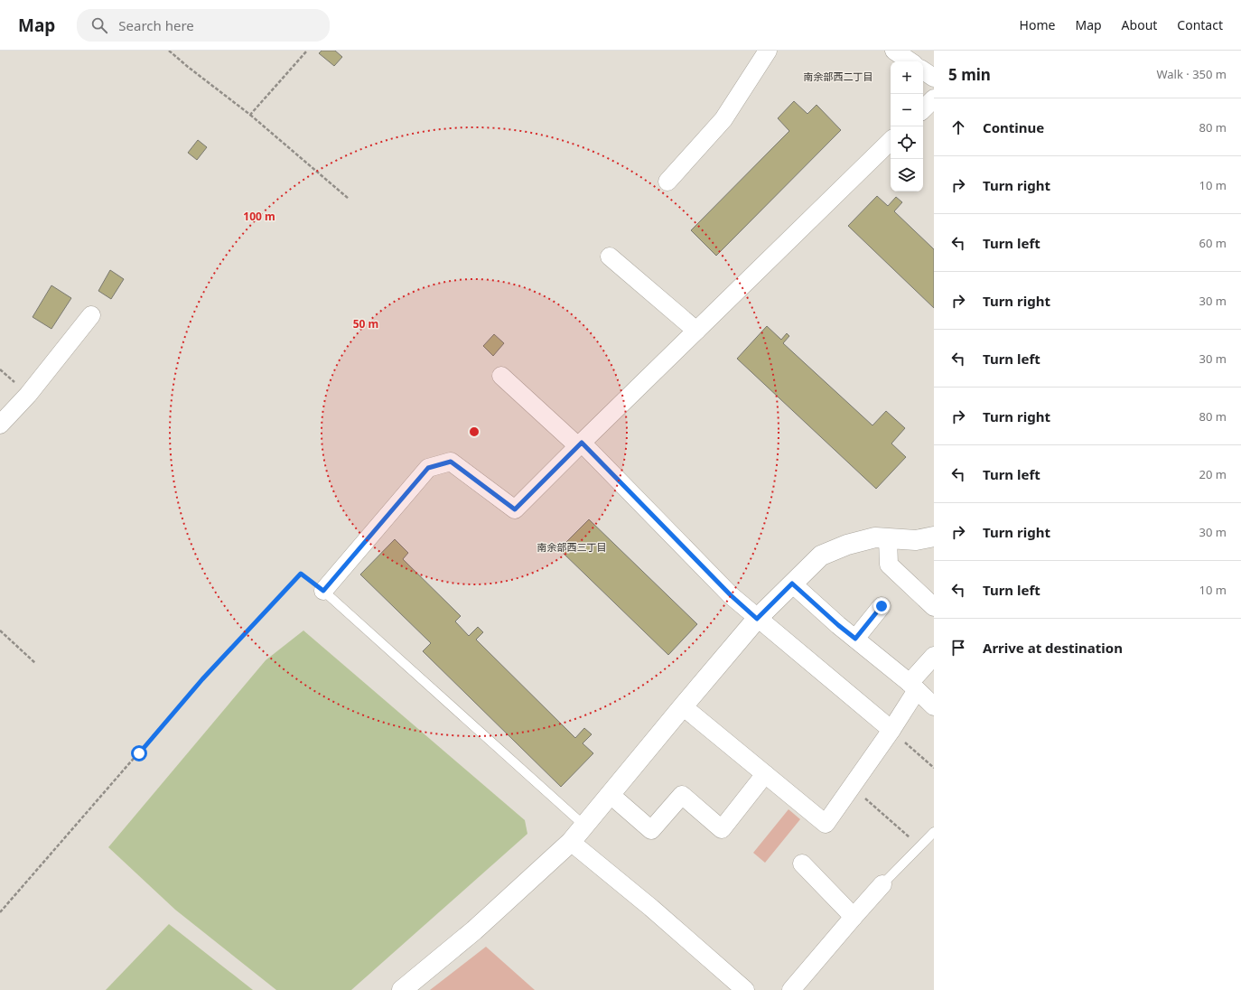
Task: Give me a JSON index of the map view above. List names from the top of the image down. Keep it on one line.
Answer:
{"districts":["南余部西二丁目","南余部西三丁目"],"page":{"header":"Map","search":"Search here","nav":["Home","Map","About","Contact"],"heading":["5 min","Walk · 350 m"],"map_buttons":["+","−"],"list":[["Continue","80 m"],["Turn right","10 m"],["Turn left","60 m"],["Turn right","30 m"],["Turn left","30 m"],["Turn right","80 m"],["Turn left","20 m"],["Turn right","30 m"],["Turn left","10 m"],"Arrive at destination"]},"rings":["100 m","50 m"]}
